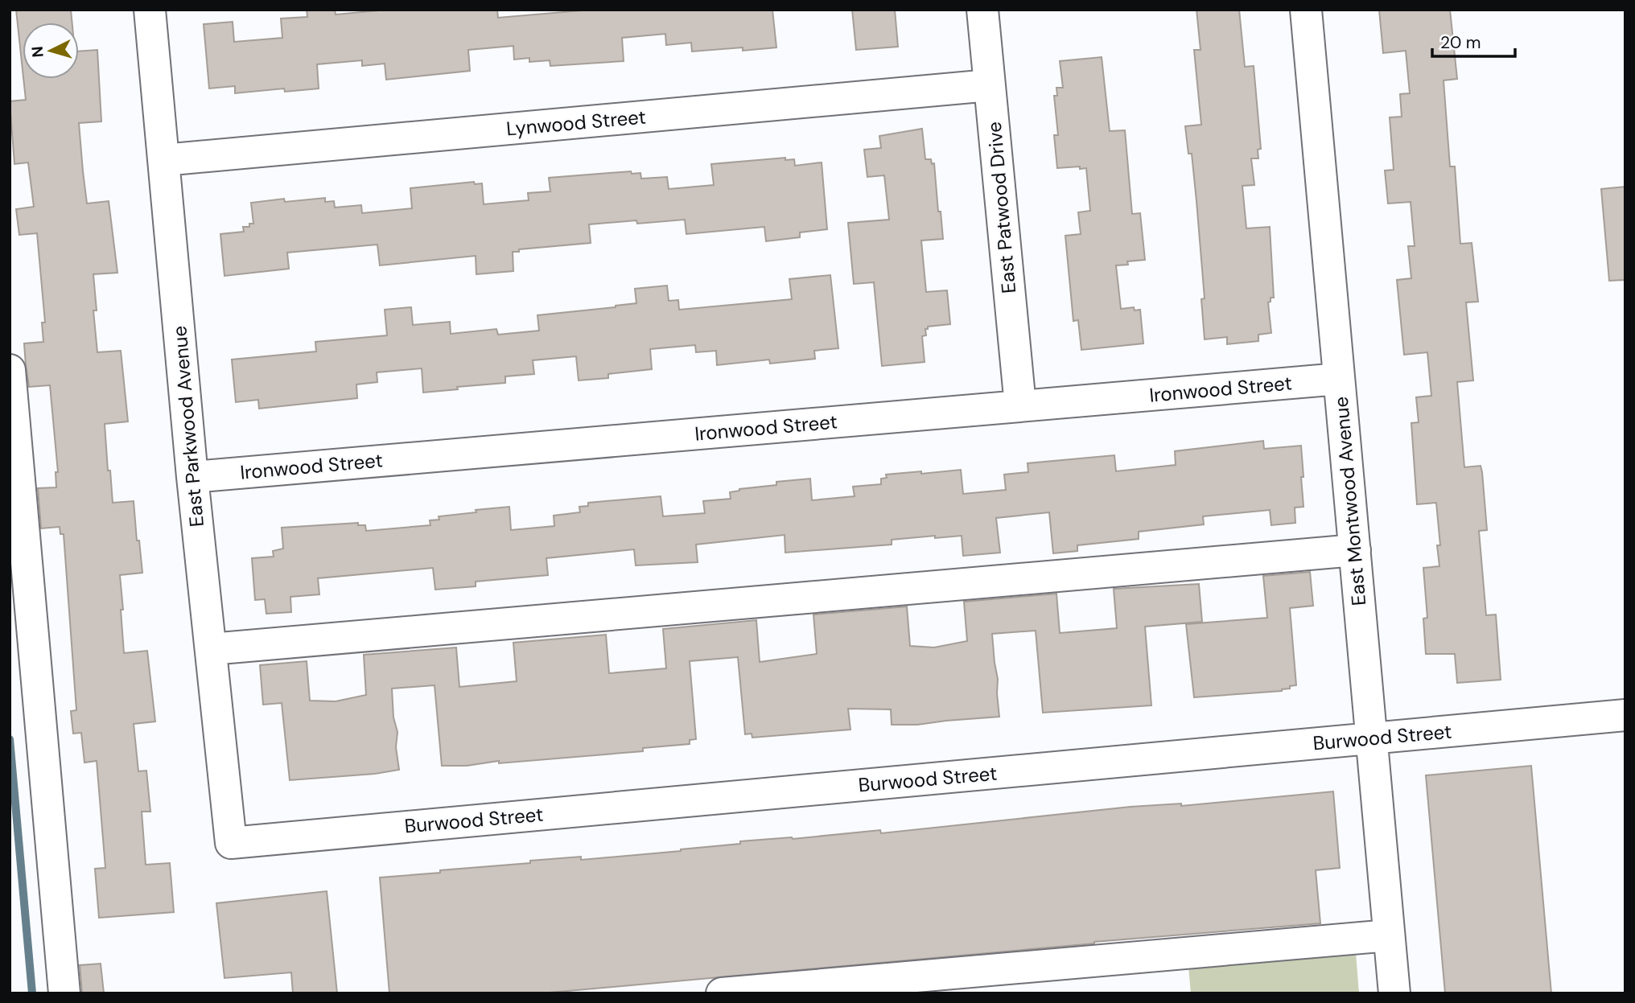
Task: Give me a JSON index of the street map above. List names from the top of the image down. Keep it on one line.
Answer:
{"streets":{"street":["Lynwood Street","East Patwood Drive","Ironwood Street","East Parkwood Avenue","East Montwood Avenue","Burwood Street"]},"crossings":[["Lynwood Street","East Patwood Drive"],["Lynwood Street","East Parkwood Avenue"],["East Patwood Drive","Ironwood Street"],["Ironwood Street","East Parkwood Avenue"],["Ironwood Street","East Montwood Avenue"],["East Parkwood Avenue","Burwood Street"],["East Montwood Avenue","Burwood Street"]],"scale_bar":"20 m","north":"left"}
